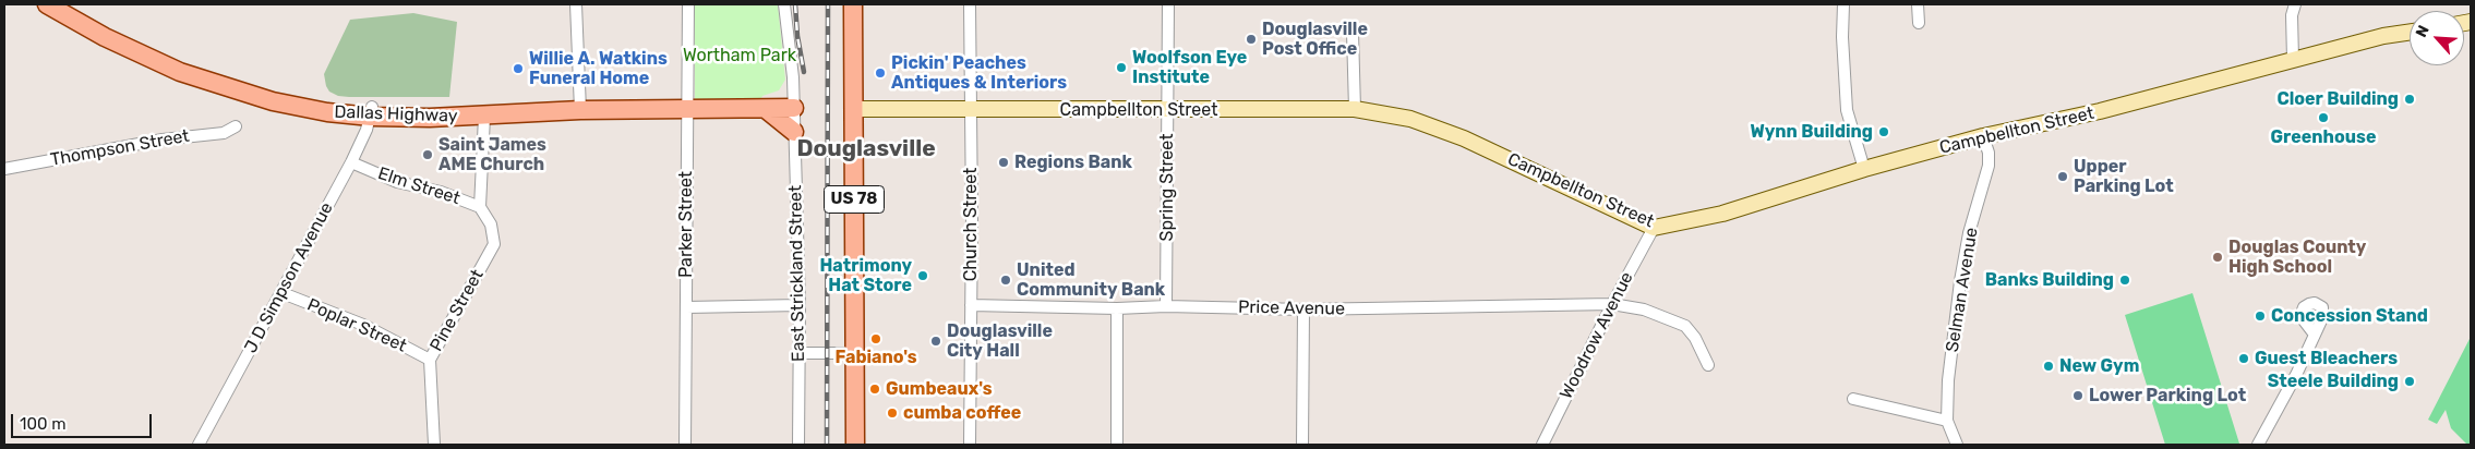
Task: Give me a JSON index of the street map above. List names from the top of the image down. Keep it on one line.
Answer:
{"streets":{"main road":["Campbellton Street","Dallas Highway","US 78"],"street":["Thompson Street","Elm Street","Spring Street","Parker Street","Church Street","East Strickland Street","J D Simpson Avenue","Selman Avenue","Price Avenue","Pine Street","Poplar Street","Woodrow Avenue"]},"crossings":[["Campbellton Street","Spring Street"],["Campbellton Street","US 78"],["Campbellton Street","Church Street"],["Campbellton Street","Selman Avenue"],["Campbellton Street","Woodrow Avenue"],["Dallas Highway","Parker Street"],["Dallas Highway","East Strickland Street"],["Dallas Highway","J D Simpson Avenue"],["Elm Street","J D Simpson Avenue"],["Elm Street","Pine Street"],["Spring Street","Price Avenue"],["Church Street","Price Avenue"],["J D Simpson Avenue","Poplar Street"],["Price Avenue","Woodrow Avenue"],["Pine Street","Poplar Street"]],"districts":["Douglasville"],"parks":["Wortham Park"],"places":["Douglasville Post Office","Woolfson Eye Institute","Willie A. Watkins Funeral Home","Pickin' Peaches Antiques & Interiors","Cloer Building","Greenhouse","Wynn Building","Saint James AME Church","Regions Bank","Upper Parking Lot","Douglas County High School","Hatrimony Hat Store","United Community Bank","Banks Building","Concession Stand","Fabiano's","Douglasville City Hall","Guest Bleachers","New Gym","Steele Building","Gumbeaux's","Lower Parking Lot","cumba coffee"],"scale_bar":"100 m","north":"top left"}
